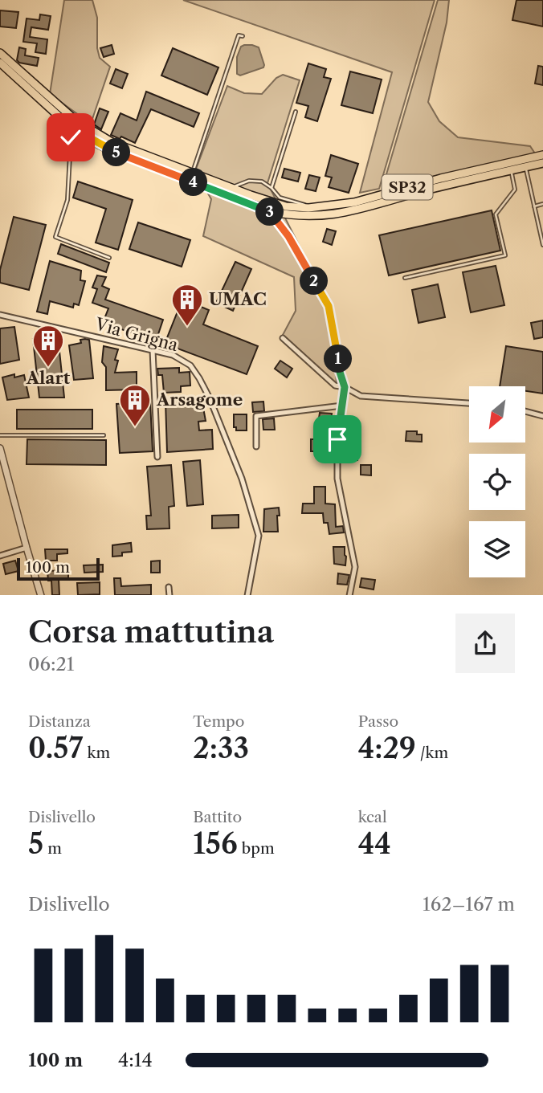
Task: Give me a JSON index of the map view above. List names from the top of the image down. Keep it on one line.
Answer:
{"streets":{"main road":["SP32"],"street":["Via Grigna"]},"places":{"building":["UMAC","Alart","Arsagome"]},"scale_bar":"100 m","north":"bottom left","page":{"pins":["5","4","3","2","1"],"scale":"100 m","heading":["Corsa mattutina","06:21"],"stats":[["Distanza","0.57 km"],["Tempo","2:33"],["Passo","4:29 /km"],["Dislivello","5 m"],["Battito","156 bpm"],["kcal","44"]],"chart":["Dislivello","162–167 m"],"list":[{"name":"100 m","note":"4:14"}]}}
